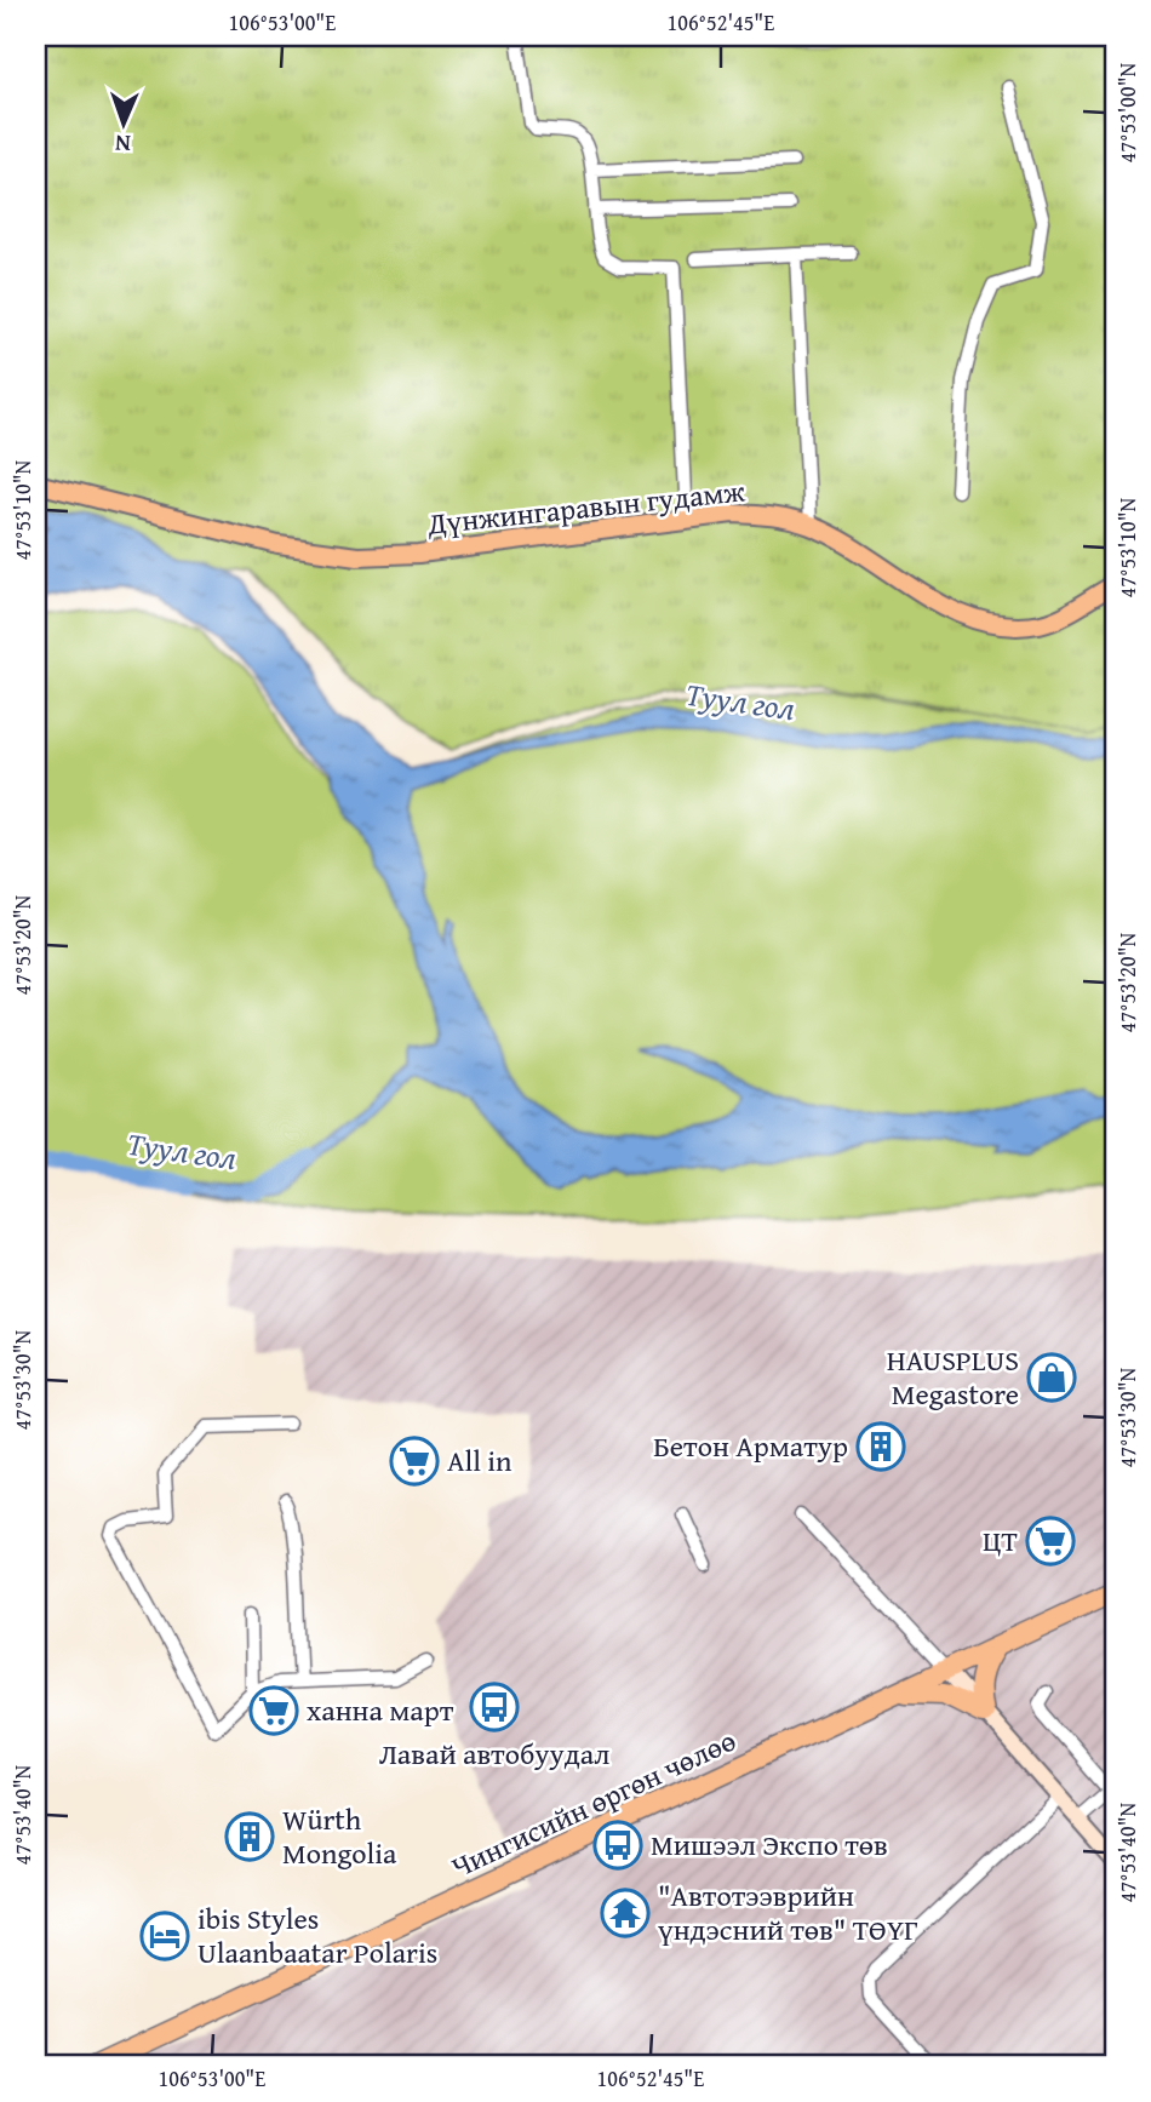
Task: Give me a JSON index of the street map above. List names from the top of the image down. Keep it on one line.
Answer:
{"streets":{"highway":["Чингисийн өргөн чөлөө"],"main road":["Дүнжингаравын гудамж"]},"water":["Туул гол"],"places":{"shop":["HAUSPLUS Megastore"],"building":["Бетон Арматур","Würth Mongolia"],"supermarket":["All in","ЦТ","ханна март"],"bus stop":["Лавай автобуудал","Мишээл Экспо төв"],"temple":["\"Автотээврийн үндэсний төв\" ТӨҮГ"],"hotel":["ibis Styles Ulaanbaatar Polaris"]},"north":"bottom","coordinates":["106°53'00\"E","106°52'45\"E","47°53'00\"N","47°53'10\"N","47°53'20\"N","47°53'30\"N","47°53'40\"N"]}
